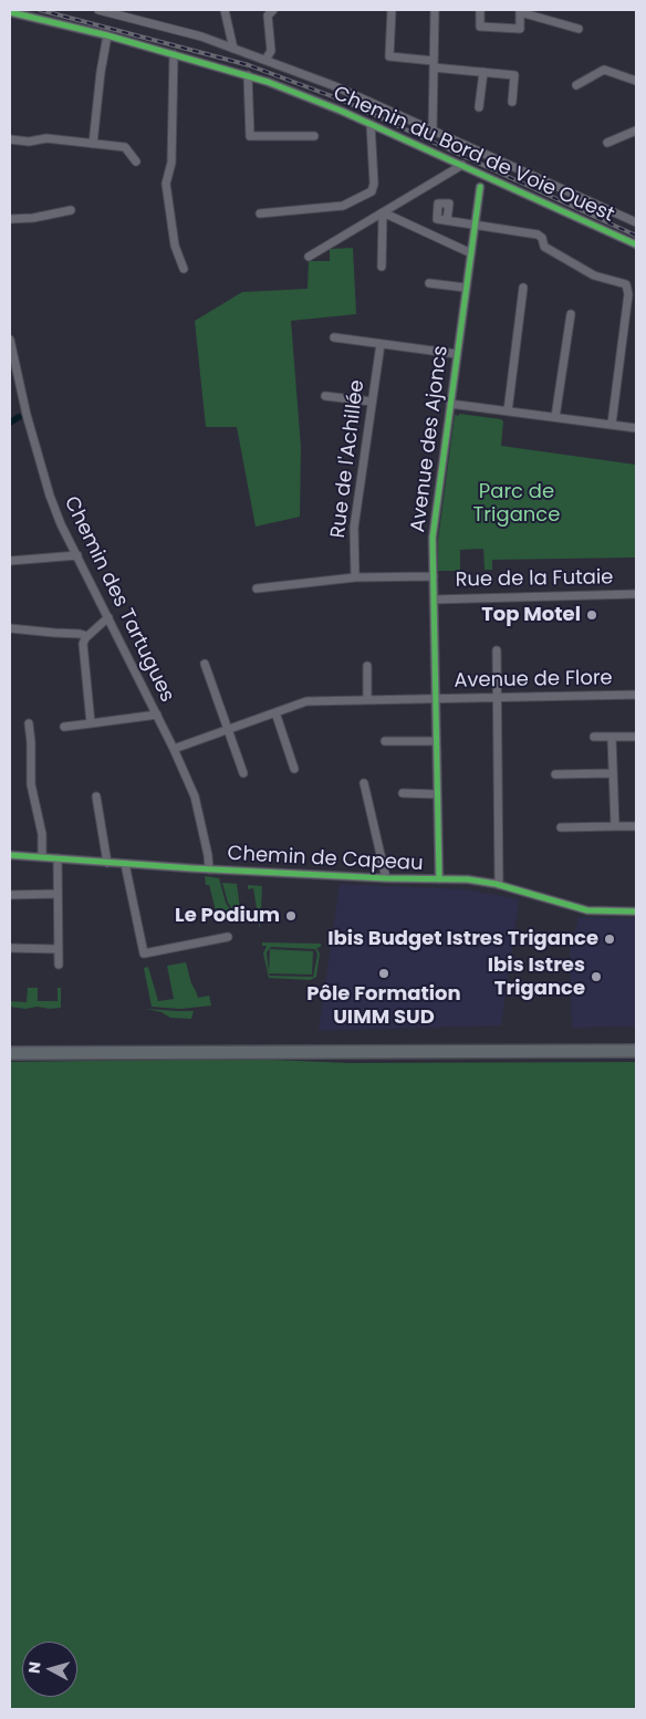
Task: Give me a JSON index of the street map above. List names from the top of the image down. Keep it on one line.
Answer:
{"streets":{"street":["Chemin du Bord de Voie Ouest","Avenue des Ajoncs","Rue de l'Achillée","Rue de la Futaie","Chemin des Tartugues","Avenue de Flore","Chemin de Capeau"]},"crossings":[["Avenue des Ajoncs","Rue de la Futaie"],["Avenue des Ajoncs","Avenue de Flore"],["Avenue des Ajoncs","Chemin de Capeau"],["Chemin des Tartugues","Avenue de Flore"],["Chemin des Tartugues","Chemin de Capeau"]],"parks":["Parc de Trigance"],"places":["Top Motel","Le Podium","Ibis Budget Istres Trigance","Pôle Formation UIMM SUD","Ibis Istres Trigance"],"north":"left"}
